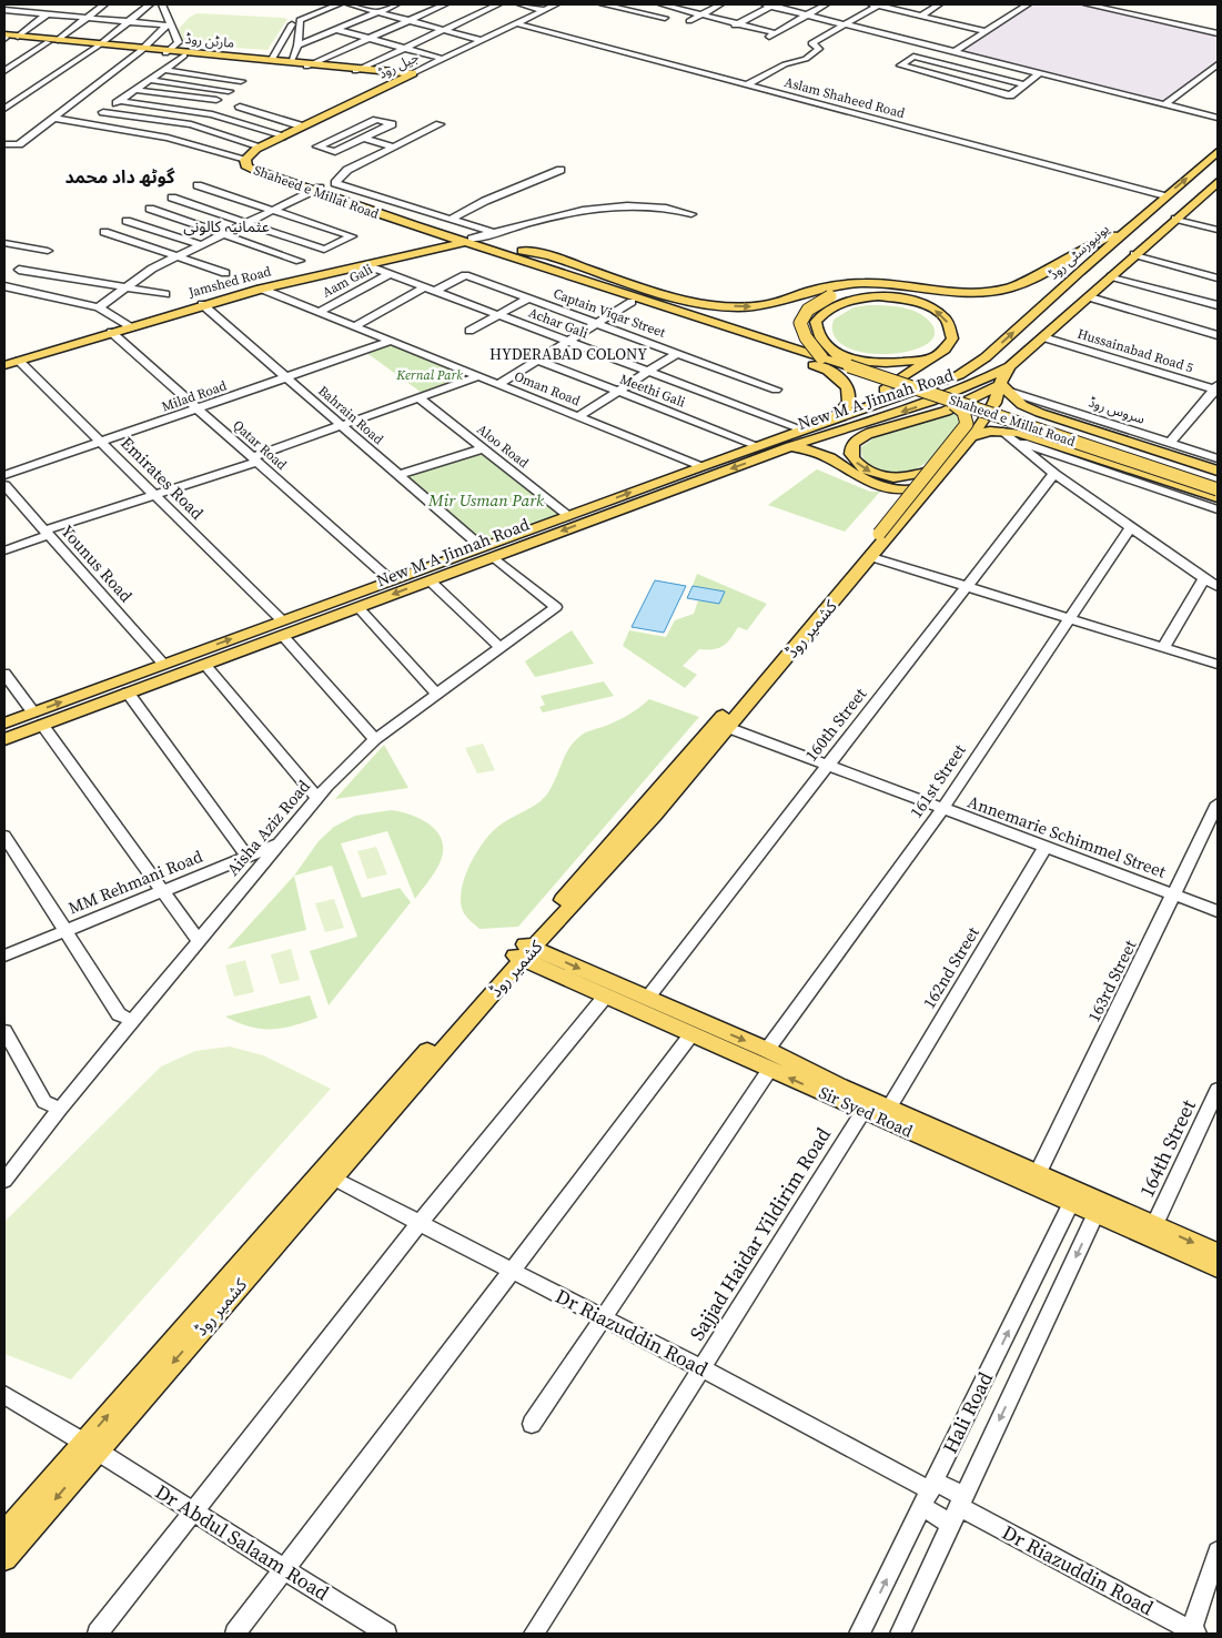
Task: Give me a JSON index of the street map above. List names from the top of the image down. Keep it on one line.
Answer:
{"streets":{"main road":["مارٹن روڈ","جیل روڈ","Shaheed e Millat Road","یونیورسٹی روڈ","Jamshed Road","New M A Jinnah Road","کشمیر روڈ","Sir Syed Road"],"street":["Aslam Shaheed Road","Aam Gali","Captain Viqar Street","Achar Gali","Hussainabad Road 5","Oman Road","Meethi Gali","Milad Road","سروس روڈ","Bahrain Road","Qatar Road","Aloo Road","Emirates Road","Younus Road","160th Street","161st Street","Aisha Aziz Road","Annemarie Schimmel Street","MM Rehmani Road","162nd Street","163rd Street","164th Street","Sajjad Haidar Yildirim Road","Dr Riazuddin Road","Hali Road","Dr Abdul Salaam Road"]},"crossings":[["مارٹن روڈ","جیل روڈ"],["جیل روڈ","Aslam Shaheed Road"],["جیل روڈ","Shaheed e Millat Road"],["Aslam Shaheed Road","یونیورسٹی روڈ"],["Shaheed e Millat Road","Jamshed Road"],["Shaheed e Millat Road","کشمیر روڈ"],["یونیورسٹی روڈ","New M A Jinnah Road"],["Aam Gali","Achar Gali"],["Aam Gali","Oman Road"],["Jamshed Road","Achar Gali"],["Jamshed Road","Oman Road"],["Jamshed Road","Bahrain Road"],["Jamshed Road","Qatar Road"],["Jamshed Road","Emirates Road"],["Captain Viqar Street","Achar Gali"],["Achar Gali","New M A Jinnah Road"],["Oman Road","Milad Road"],["Oman Road","New M A Jinnah Road"],["Meethi Gali","New M A Jinnah Road"],["Milad Road","Bahrain Road"],["Milad Road","Qatar Road"],["Milad Road","Emirates Road"],["New M A Jinnah Road","سروس روڈ"],["New M A Jinnah Road","Bahrain Road"],["New M A Jinnah Road","Qatar Road"],["New M A Jinnah Road","Aloo Road"],["New M A Jinnah Road","Emirates Road"],["New M A Jinnah Road","Younus Road"],["New M A Jinnah Road","کشمیر روڈ"],["New M A Jinnah Road","Aisha Aziz Road"],["سروس روڈ","کشمیر روڈ"],["Emirates Road","Aisha Aziz Road"],["کشمیر روڈ","Annemarie Schimmel Street"],["کشمیر روڈ","Sir Syed Road"],["کشمیر روڈ","Dr Riazuddin Road"],["کشمیر روڈ","Dr Abdul Salaam Road"],["160th Street","Annemarie Schimmel Street"],["160th Street","Sir Syed Road"],["161st Street","Annemarie Schimmel Street"],["161st Street","Sir Syed Road"],["Aisha Aziz Road","MM Rehmani Road"],["Annemarie Schimmel Street","162nd Street"],["Annemarie Schimmel Street","163rd Street"],["162nd Street","Sir Syed Road"],["163rd Street","Sir Syed Road"],["Sir Syed Road","164th Street"],["Sir Syed Road","Sajjad Haidar Yildirim Road"],["Sir Syed Road","Hali Road"],["Sajjad Haidar Yildirim Road","Dr Riazuddin Road"],["Dr Riazuddin Road","Hali Road"]],"districts":["گوٹھ داد محمد","عثمانیہ کالونی","HYDERABAD COLONY"],"parks":["Kernal Park","Mir Usman Park"]}
